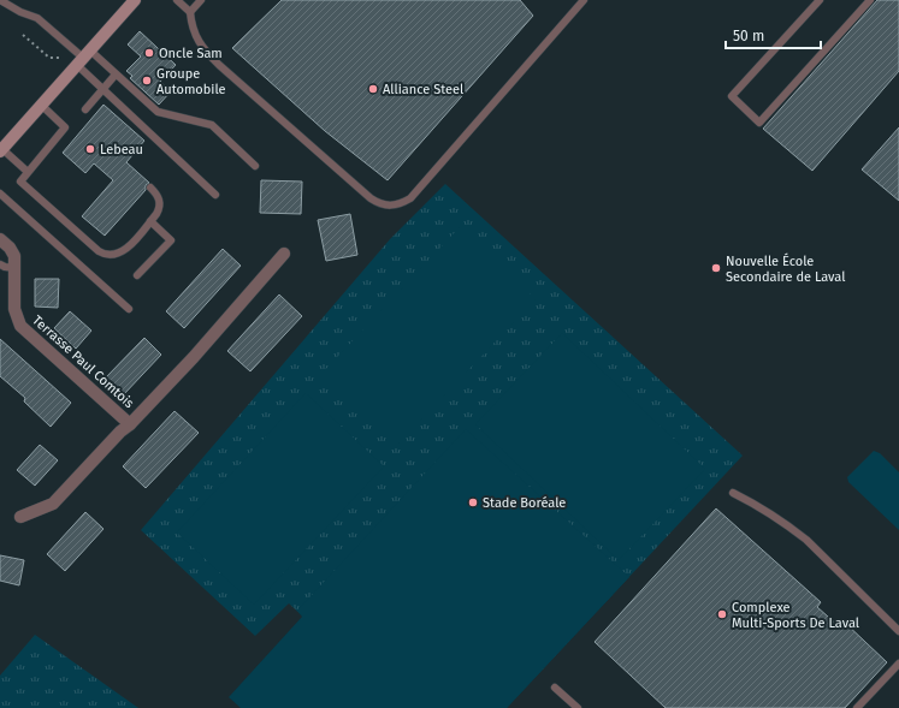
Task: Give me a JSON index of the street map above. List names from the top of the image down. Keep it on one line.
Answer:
{"streets":{"street":["Terrasse Paul Comtois"]},"places":["Oncle Sam","Groupe Automobile","Alliance Steel","Lebeau","Nouvelle École Secondaire de Laval","Stade Boréale","Complexe Multi-Sports De Laval"],"scale_bar":"50 m"}
